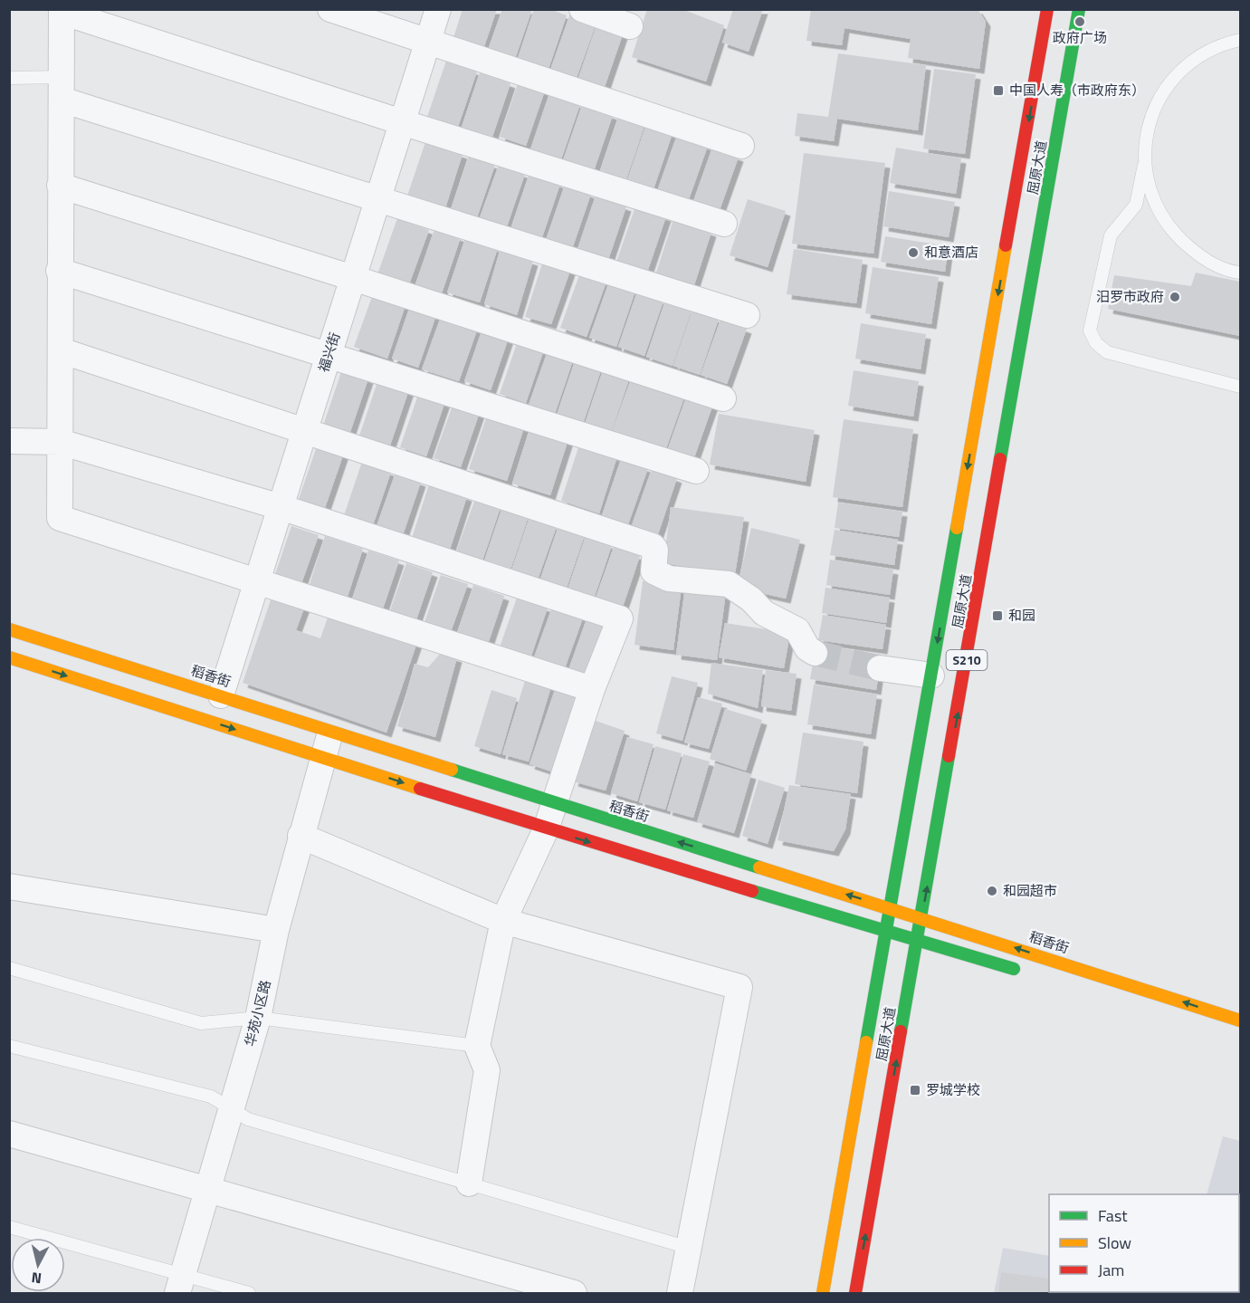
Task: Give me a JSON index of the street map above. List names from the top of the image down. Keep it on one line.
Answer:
{"streets":{"main road":["屈原大道","S210","稻香街"],"street":["福兴街","华苑小区路"]},"crossings":[["屈原大道","稻香街"],["福兴街","稻香街"],["稻香街","华苑小区路"]],"places":{"other":["政府广场","和意酒店","汨罗市政府","和园超市"],"transit":["中国人寿（市政府东）","和园","罗城学校"]},"legend":["Fast","Slow","Jam"],"north":"bottom"}
